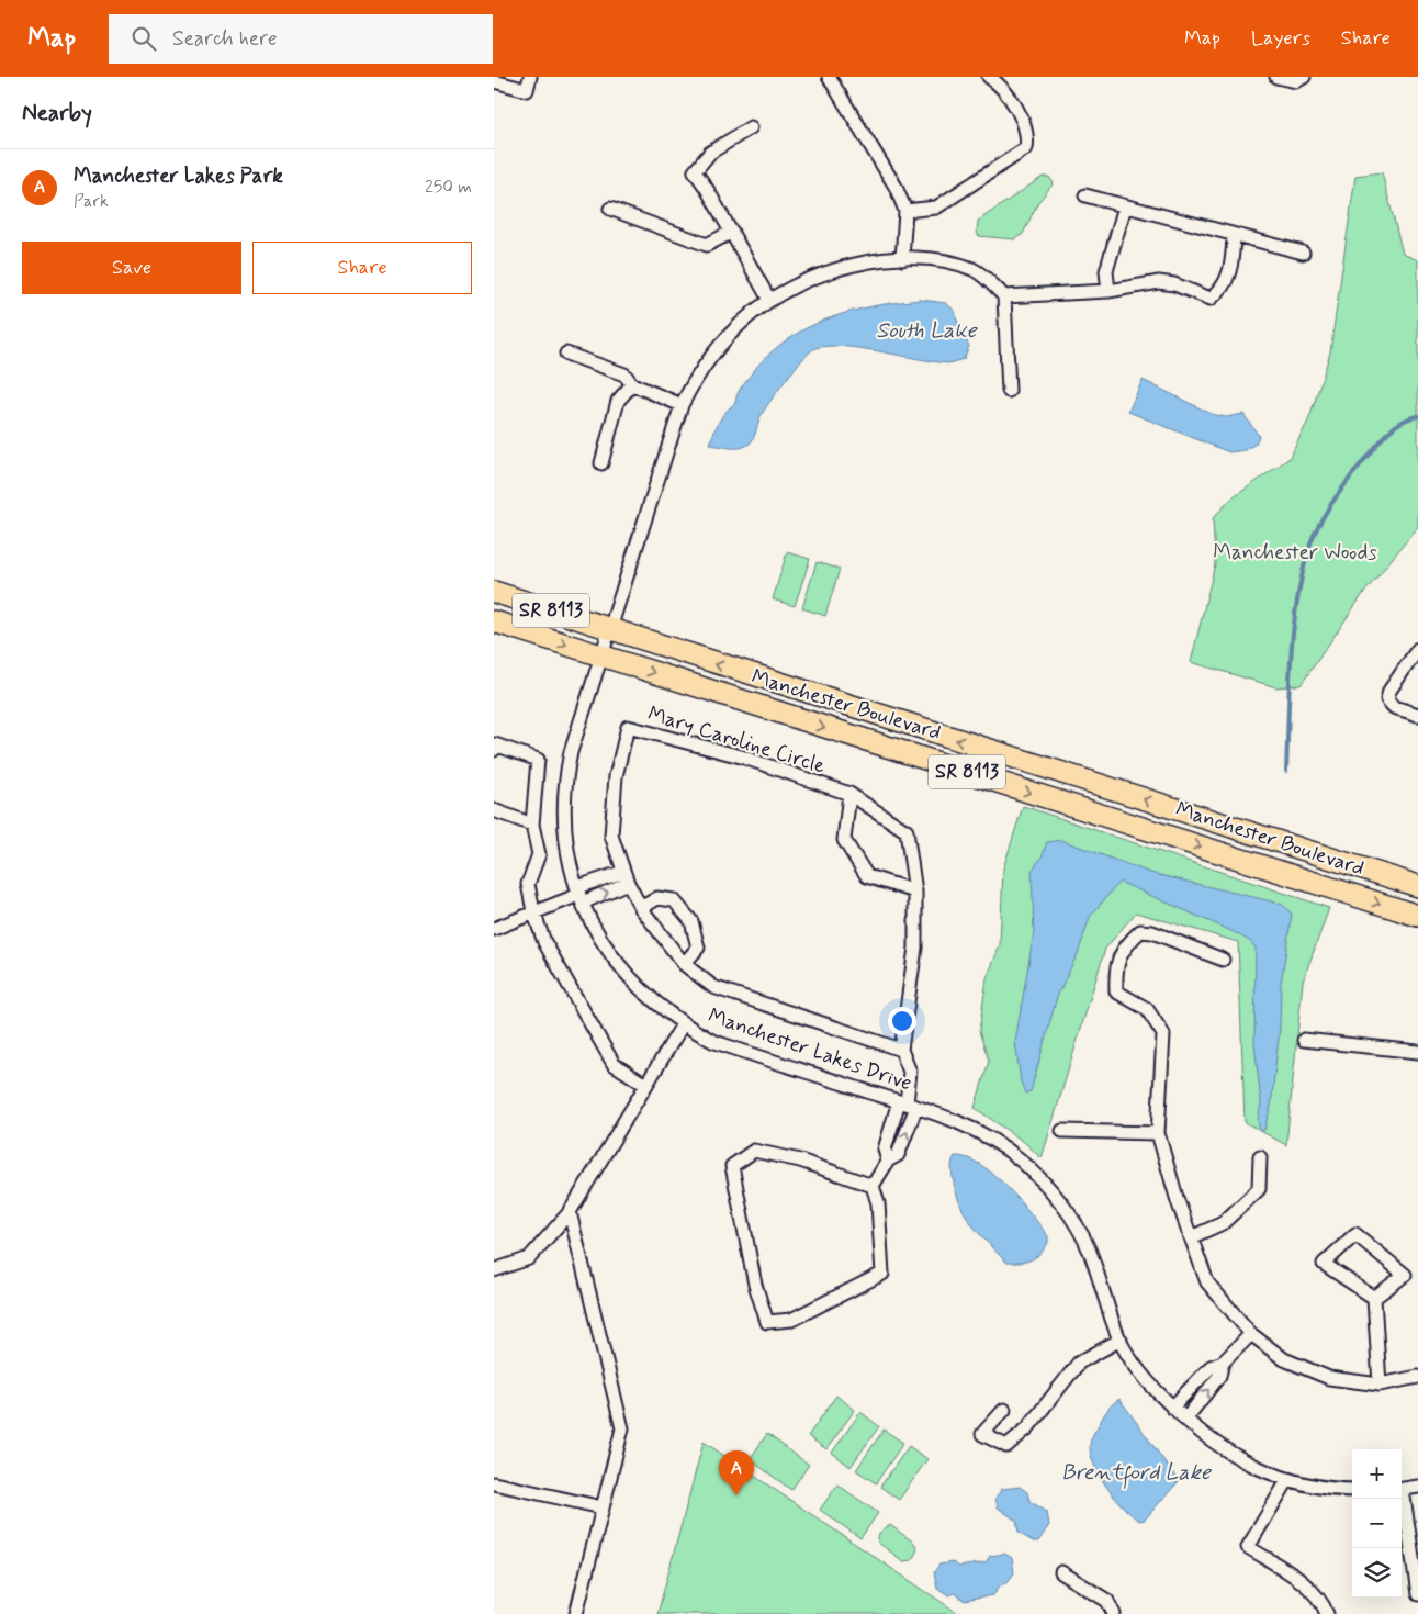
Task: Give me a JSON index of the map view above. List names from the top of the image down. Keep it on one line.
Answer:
{"streets":{"main road":["SR 8113","Manchester Boulevard"],"street":["Mary Caroline Circle","Manchester Lakes Drive"]},"crossings":[["Manchester Boulevard","Manchester Lakes Drive"],["Mary Caroline Circle","Manchester Lakes Drive"]],"water":["South Lake","Brentford Lake"],"parks":["Manchester Woods"],"page":{"header":"Map","search":"Search here","nav":["Map","Layers","Share"],"heading":"Nearby","list":[{"mark":"A","name":"Manchester Lakes Park","note":"Park","value":"250 m"}],"buttons":["Save","Share"],"map_buttons":["+","−"],"pins":"A"}}
